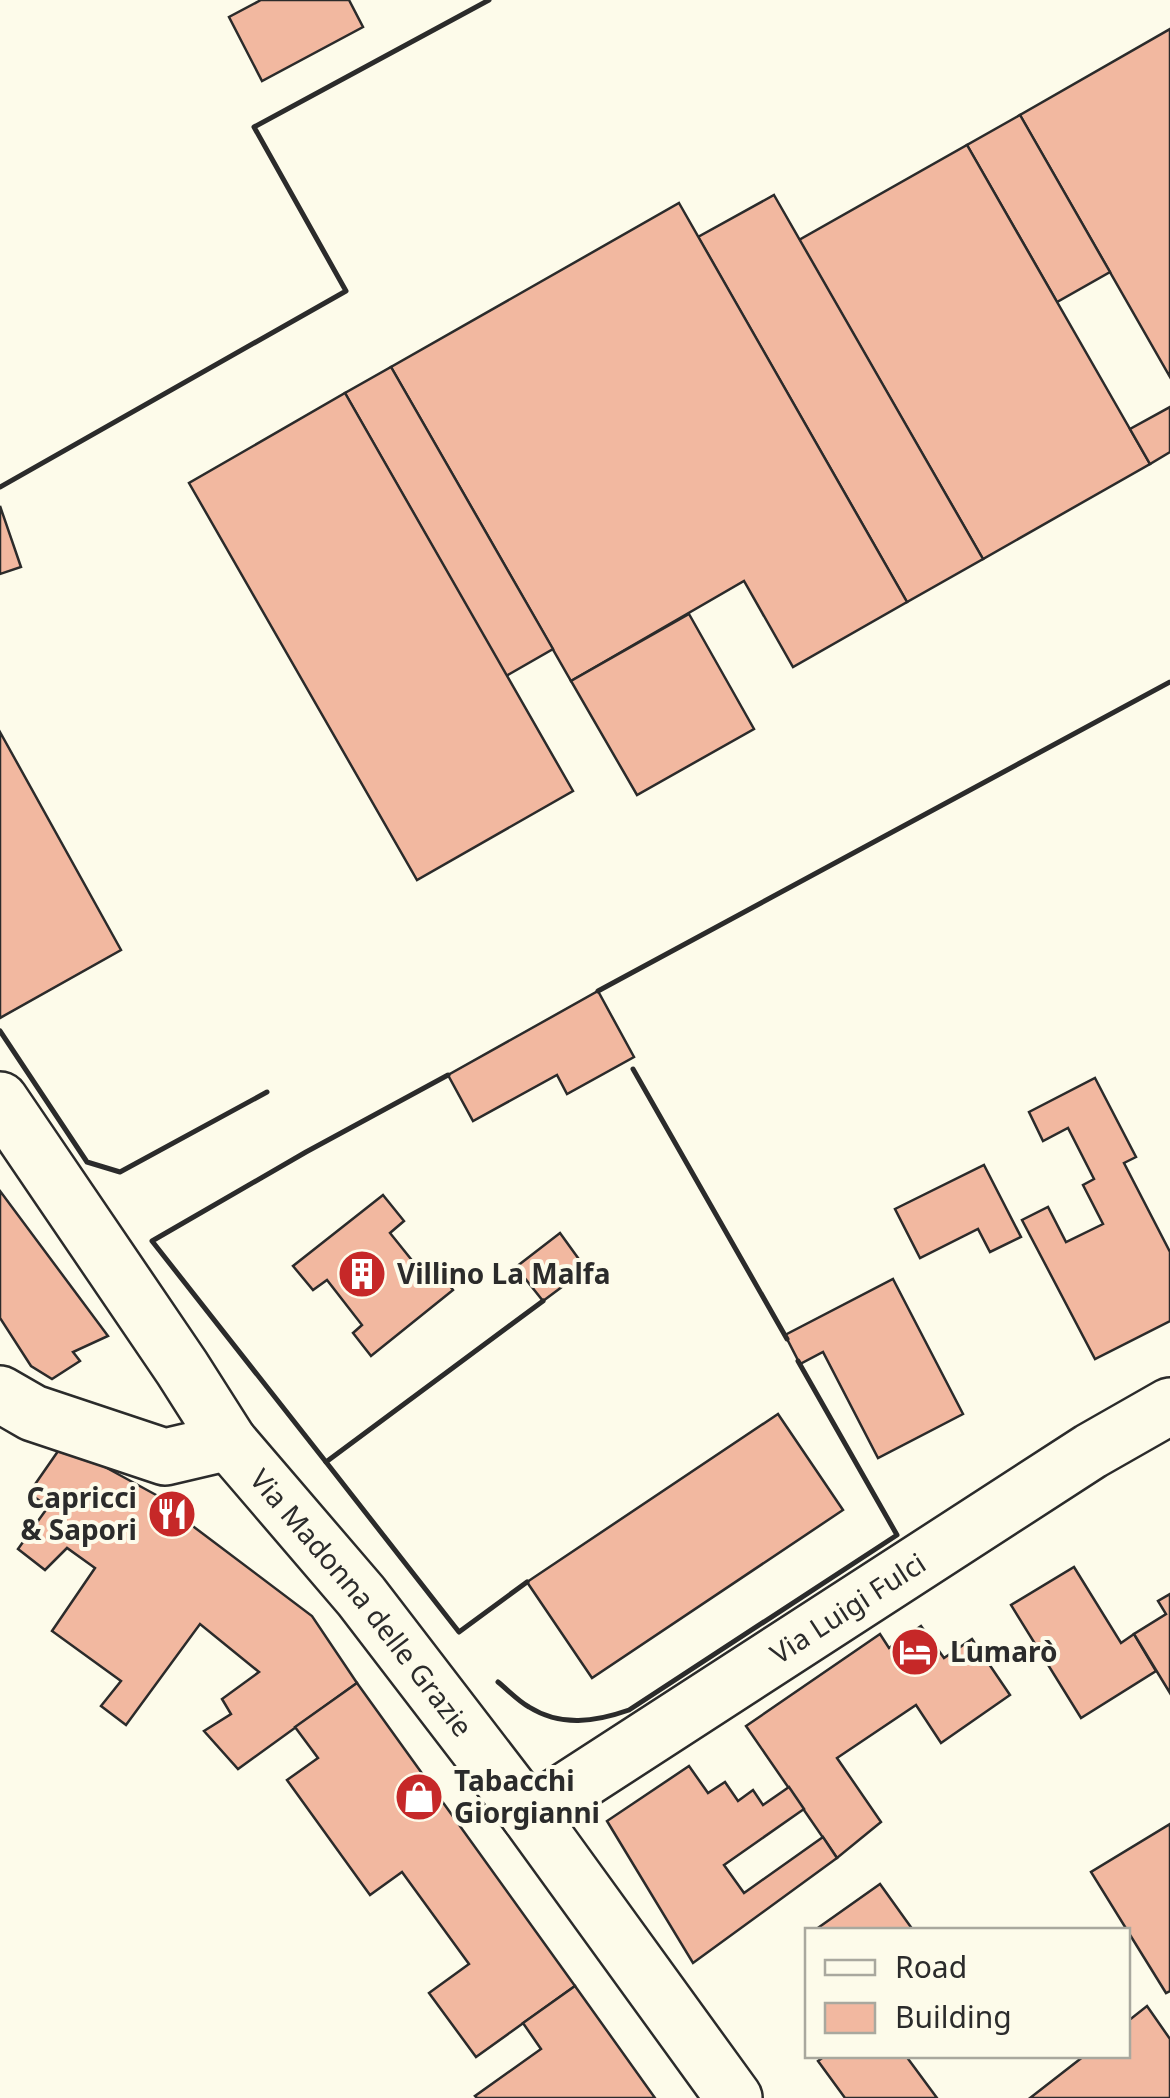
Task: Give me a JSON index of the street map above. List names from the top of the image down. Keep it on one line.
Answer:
{"streets":{"main road":["Via Madonna delle Grazie","Via Luigi Fulci"]},"crossings":[["Via Madonna delle Grazie","Via Luigi Fulci"]],"places":{"building":["Villino La Malfa"],"restaurant":["Capricci & Sapori"],"hotel":["Lumarò"],"shop":["Tabacchi Giorgianni"]},"legend":["Road","Building"]}
